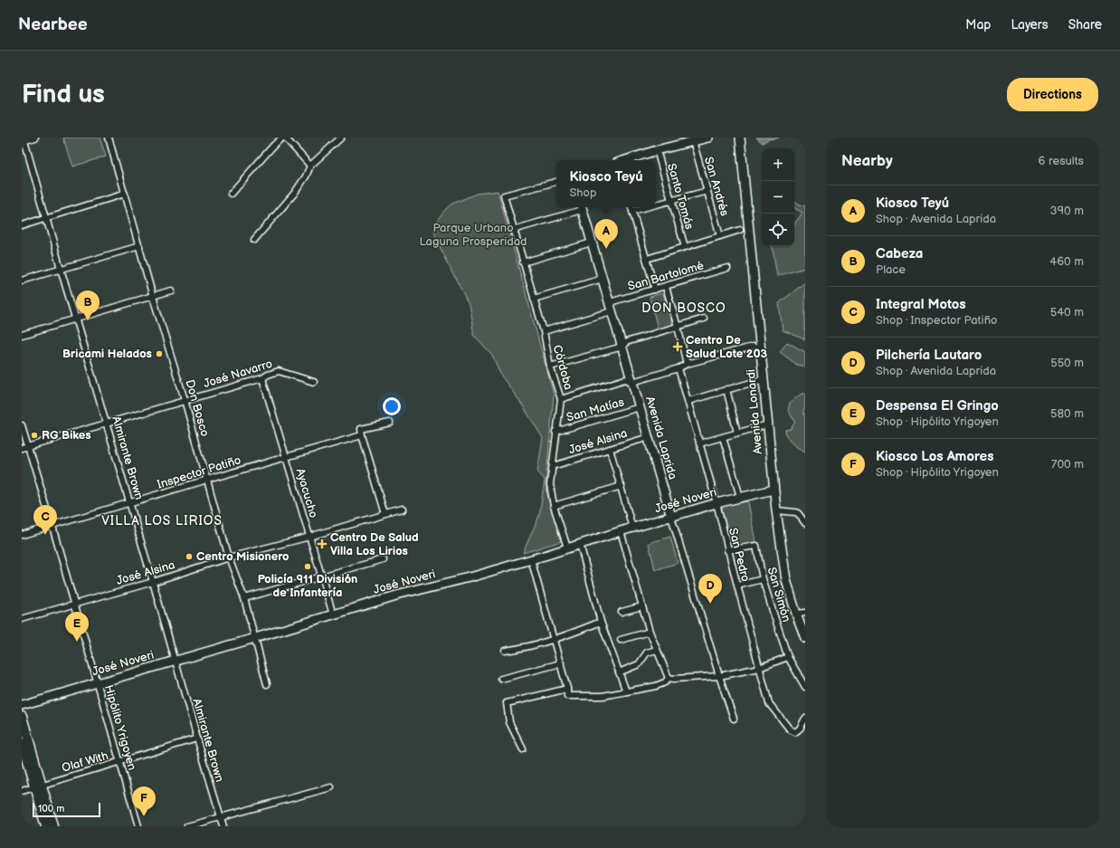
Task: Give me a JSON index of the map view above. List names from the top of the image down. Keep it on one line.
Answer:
{"streets":{"street":["San Andrés","Santo Tomás","San Bartolomé","Córdoba","José Navarro","Don Bosco","San Matías","Avenida Lonardi","Avenida Laprida","José Alsina","Almirante Brown","Inspector Patiño","Ayacucho","José Noveri","San Pedro","San Simón","Hipólito Yrigoyen","Olaf With"]},"crossings":[["San Bartolomé","Avenida Laprida"],["Córdoba","San Matías"],["Córdoba","José Alsina"],["Córdoba","José Noveri"],["José Navarro","Don Bosco"],["José Navarro","Almirante Brown"],["José Navarro","Ayacucho"],["José Navarro","Hipólito Yrigoyen"],["Don Bosco","José Alsina"],["Don Bosco","Inspector Patiño"],["Don Bosco","José Noveri"],["San Matías","Avenida Laprida"],["Avenida Lonardi","José Noveri"],["Avenida Laprida","José Alsina"],["Avenida Laprida","José Noveri"],["José Alsina","Almirante Brown"],["José Alsina","Ayacucho"],["José Alsina","Hipólito Yrigoyen"],["Almirante Brown","Inspector Patiño"],["Almirante Brown","José Noveri"],["Almirante Brown","Olaf With"],["Inspector Patiño","Ayacucho"],["Inspector Patiño","Hipólito Yrigoyen"],["Ayacucho","José Noveri"],["José Noveri","San Pedro"],["José Noveri","Hipólito Yrigoyen"],["San Pedro","San Simón"],["Hipólito Yrigoyen","Olaf With"]],"districts":["DON BOSCO","VILLA LOS LIRIOS"],"parks":["Parque Urbano Laguna Prosperidad"],"places":{"health":["Centro De Salud Lote 203","Centro De Salud Villa Los Lirios"],"other":["Bricami Helados","RG Bikes","Centro Misionero","Policía 911 División de Infantería"]},"scale_bar":"100 m","page":{"header":"Nearbee","nav":["Map","Layers","Share"],"buttons":"Directions","title":"Find us","heading":["Nearby","6 results"],"map_buttons":["+","−"],"popup":["Kiosco Teyú","Shop"],"list":[{"mark":"A","name":"Kiosco Teyú","note":"Shop · Avenida Laprida","value":"390 m"},{"mark":"B","name":"Cabeza","note":"Place","value":"460 m"},{"mark":"C","name":"Integral Motos","note":"Shop · Inspector Patiño","value":"540 m"},{"mark":"D","name":"Pilchería Lautaro","note":"Shop · Avenida Laprida","value":"550 m"},{"mark":"E","name":"Despensa El Gringo","note":"Shop · Hipólito Yrigoyen","value":"580 m"},{"mark":"F","name":"Kiosco Los Amores","note":"Shop · Hipólito Yrigoyen","value":"700 m"}],"pins":["A","B","C","D","E","F"],"scale":"100 m"}}
